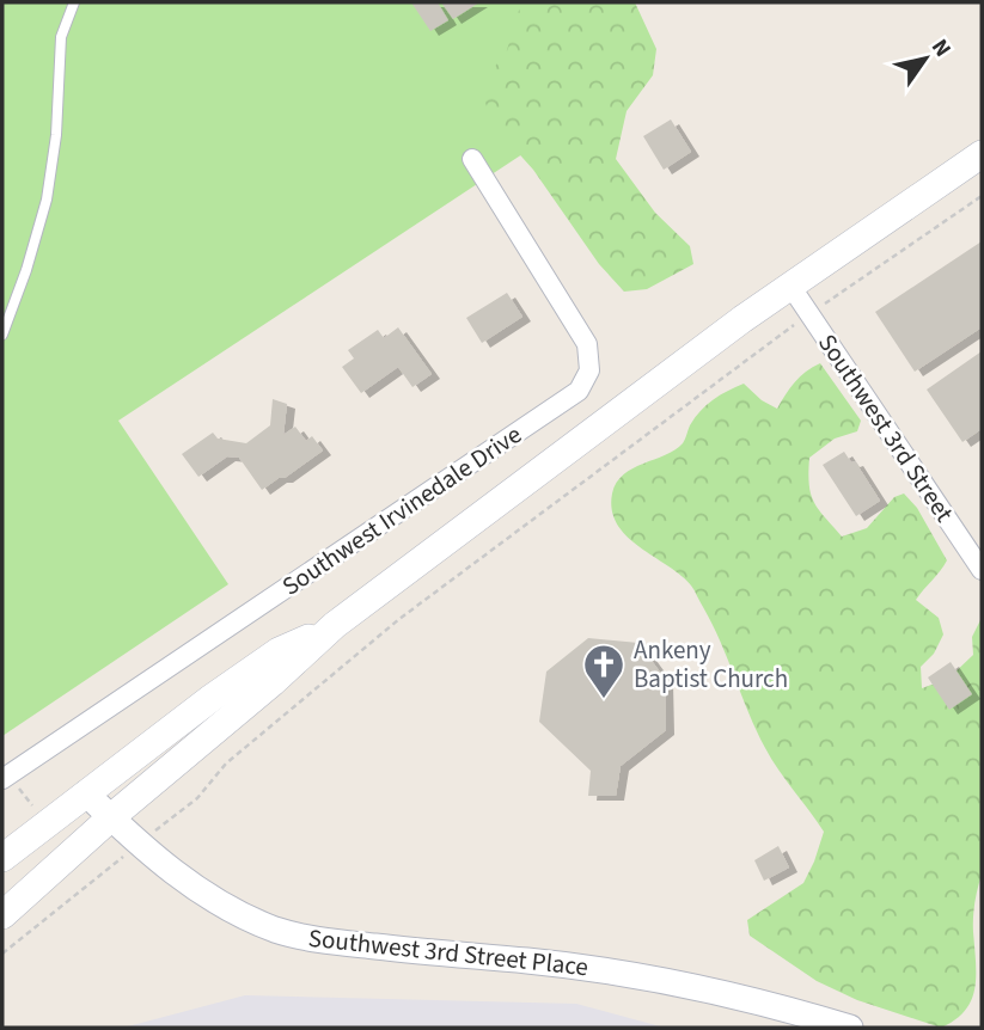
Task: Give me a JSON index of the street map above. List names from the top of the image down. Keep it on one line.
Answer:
{"streets":{"main road":["Southwest Irvinedale Drive"],"street":["Southwest 3rd Street","Southwest 3rd Street Place"]},"crossings":[["Southwest 3rd Street","Southwest Irvinedale Drive"],["Southwest Irvinedale Drive","Southwest 3rd Street Place"]],"places":{"church":["Ankeny Baptist Church"]},"north":"top right"}
